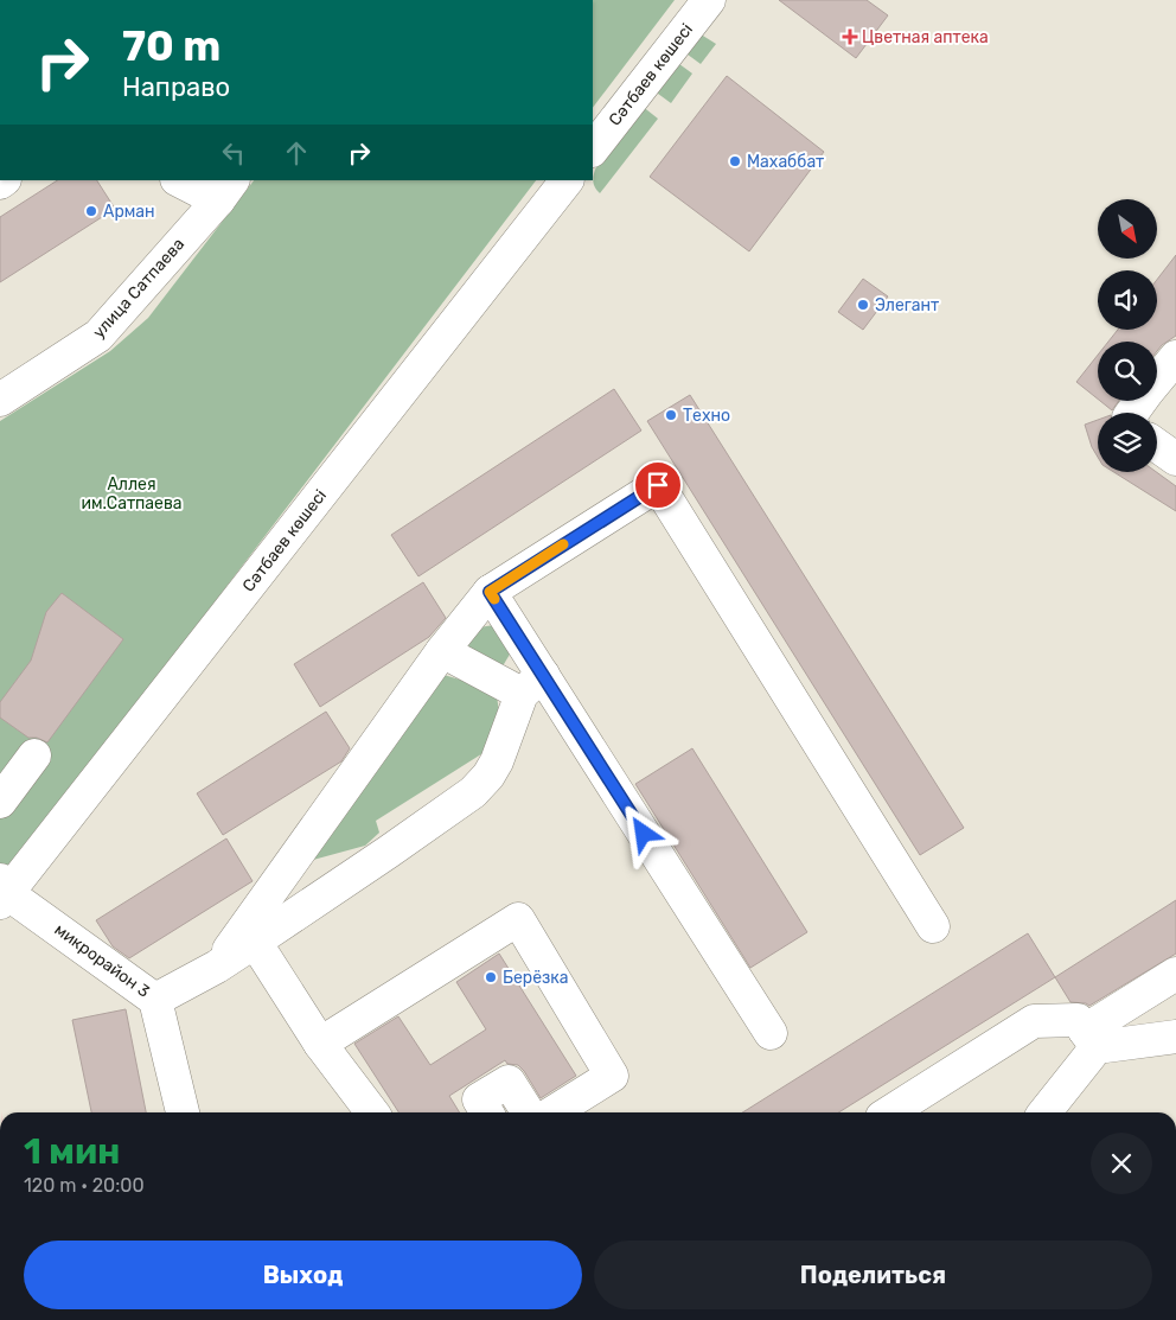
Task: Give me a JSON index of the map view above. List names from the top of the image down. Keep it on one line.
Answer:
{"streets":{"street":["Сәтбаев көшесі","улица Сатпаева","микрорайон 3"]},"crossings":[["Сәтбаев көшесі","микрорайон 3"]],"parks":["Аллея им.Сатпаева"],"places":{"health":["Цветная аптека"],"other":["Махаббат","Арман","Элегант","Техно","Берёзка"]},"north":"bottom right","page":{"turn":["70 m","Направо"],"heading":["1 мин","120 m · 20:00"],"buttons":["Выход","Поделиться"]}}
